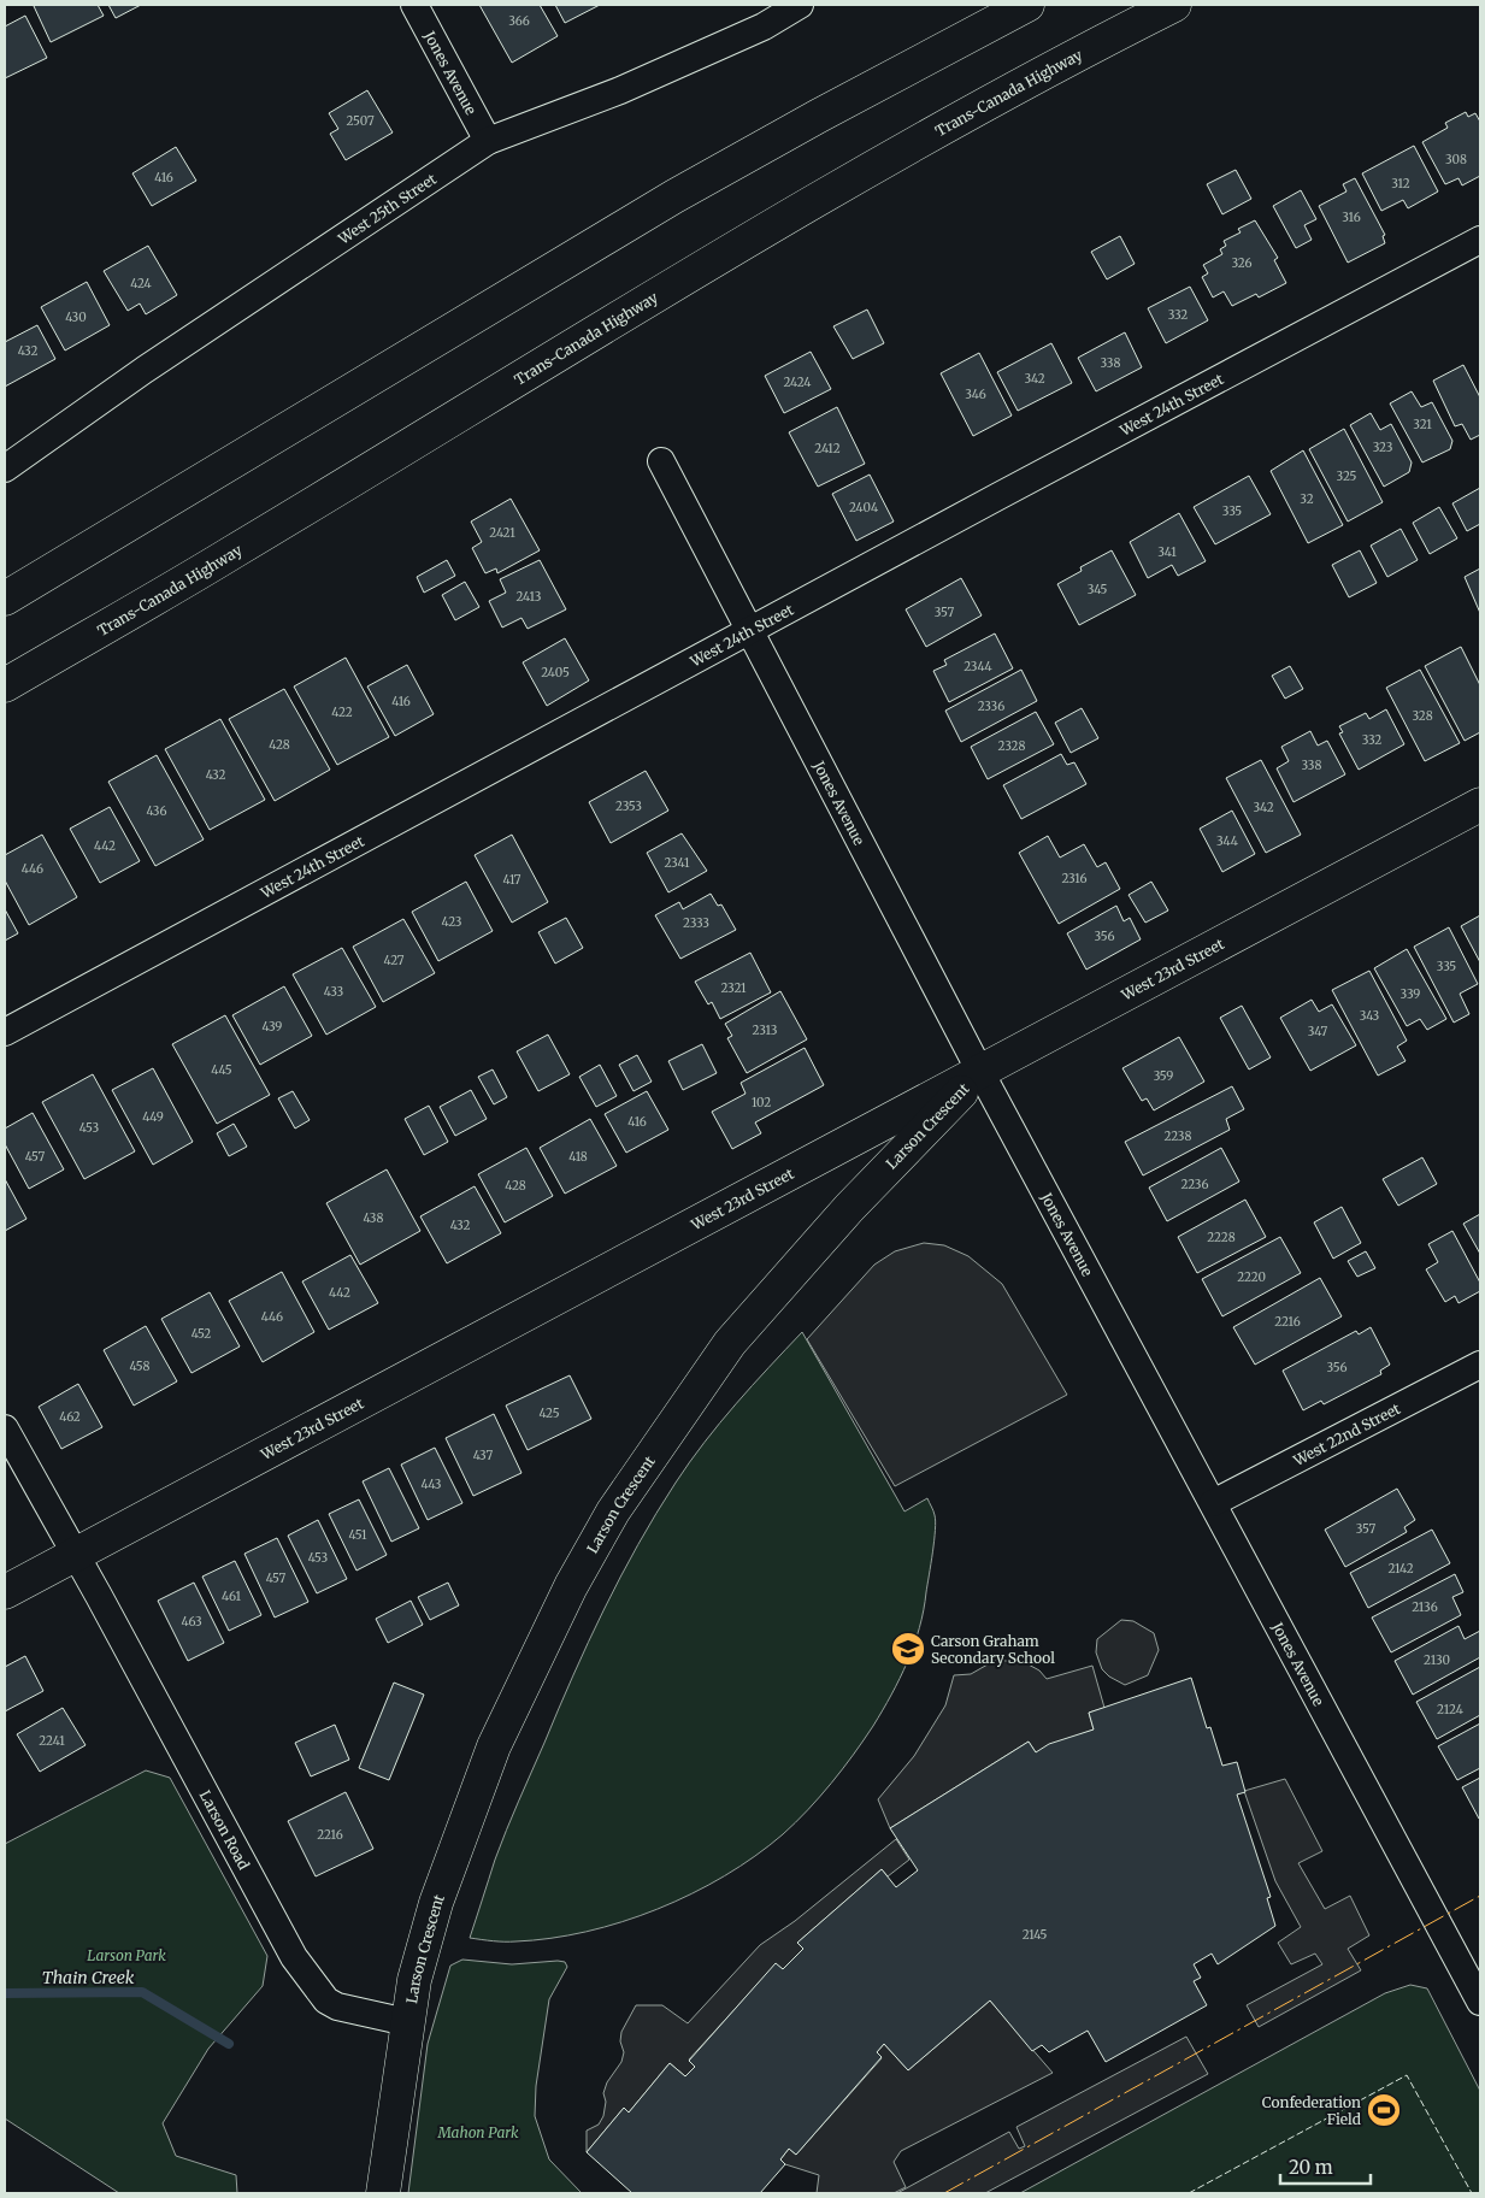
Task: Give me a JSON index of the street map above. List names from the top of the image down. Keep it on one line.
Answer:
{"streets":{"main road":["Trans-Canada Highway","West 23rd Street","Larson Crescent"],"street":["Jones Avenue","West 25th Street","West 24th Street","West 22nd Street","Larson Road"]},"crossings":[["Jones Avenue","West 25th Street"],["Jones Avenue","West 24th Street"],["Jones Avenue","West 23rd Street"],["Jones Avenue","Larson Crescent"],["Jones Avenue","West 22nd Street"],["West 23rd Street","Larson Crescent"],["West 23rd Street","Larson Road"],["Larson Crescent","Larson Road"]],"water":["Thain Creek"],"parks":["Larson Park","Mahon Park"],"places":{"school or university":["Carson Graham Secondary School"],"sports":["Confederation Field"]},"house_numbers":["366","2507","308","416","312","316","326","424","332","430","432","338","342","2424","346","321","323","2412","325","32","2404","335","2421","341","345","2413","357","2344","2405","416","2336","422","328","332","428","2328","338","432","2353","342","436","344","442","2341","446","2316","417","423","2333","356","427","335","2321","433","339","343","439","2313","347","445","359","102","449","416","453","2238","457","418","2236","428","438","432","2228","2220","442","446","2216","452","458","356","425","462","437","443","357","451","453","2142","457","461","2136","463","2130","2124","2241","2216","2145"],"scale_bar":"20 m"}
